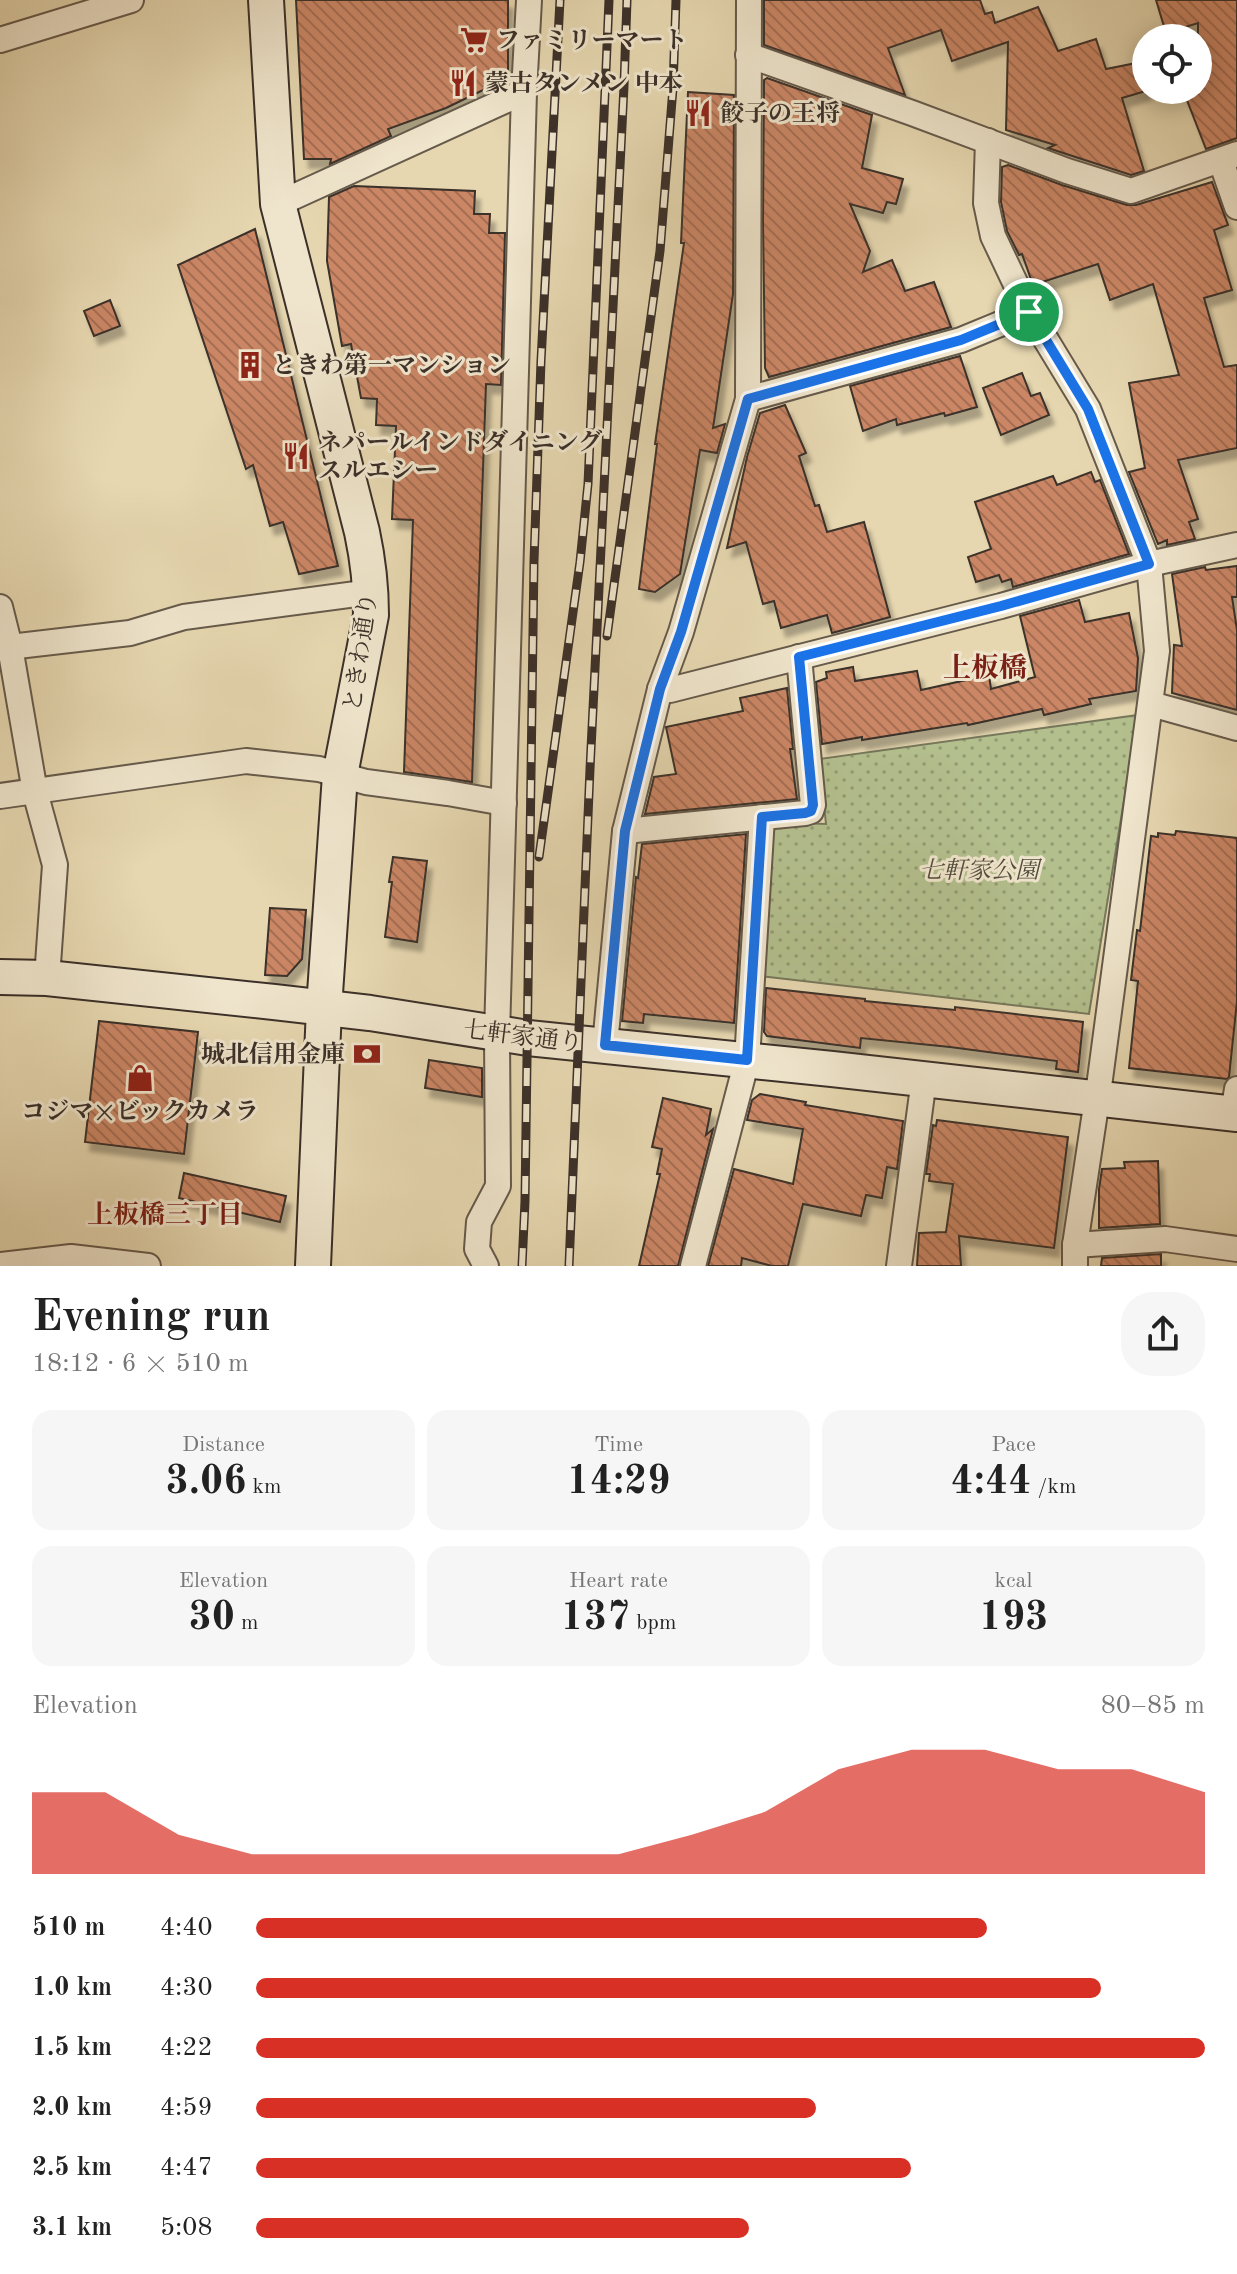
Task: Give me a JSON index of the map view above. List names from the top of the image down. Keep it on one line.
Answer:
{"streets":{"street":["ときわ通り","七軒家通り"]},"crossings":[["ときわ通り","七軒家通り"]],"districts":["上板橋","上板橋三丁目"],"parks":["七軒家公園"],"places":{"supermarket":["ファミリーマート"],"restaurant":["蒙古タンメン 中本","餃子の王将","ネパールインドダイニング スルエシー"],"building":["ときわ第一マンション"],"bank":["城北信用金庫"],"shop":["コジマ×ビックカメラ"]},"page":{"heading":["Evening run","18:12 · 6 × 510 m"],"stats":[["Distance","3.06 km"],["Time","14:29"],["Pace","4:44 /km"],["Elevation","30 m"],["Heart rate","137 bpm"],["kcal","193"]],"chart":["Elevation","80–85 m"],"list":[{"name":"510 m","note":"4:40"},{"name":"1.0 km","note":"4:30"},{"name":"1.5 km","note":"4:22"},{"name":"2.0 km","note":"4:59"},{"name":"2.5 km","note":"4:47"},{"name":"3.1 km","note":"5:08"}]}}
